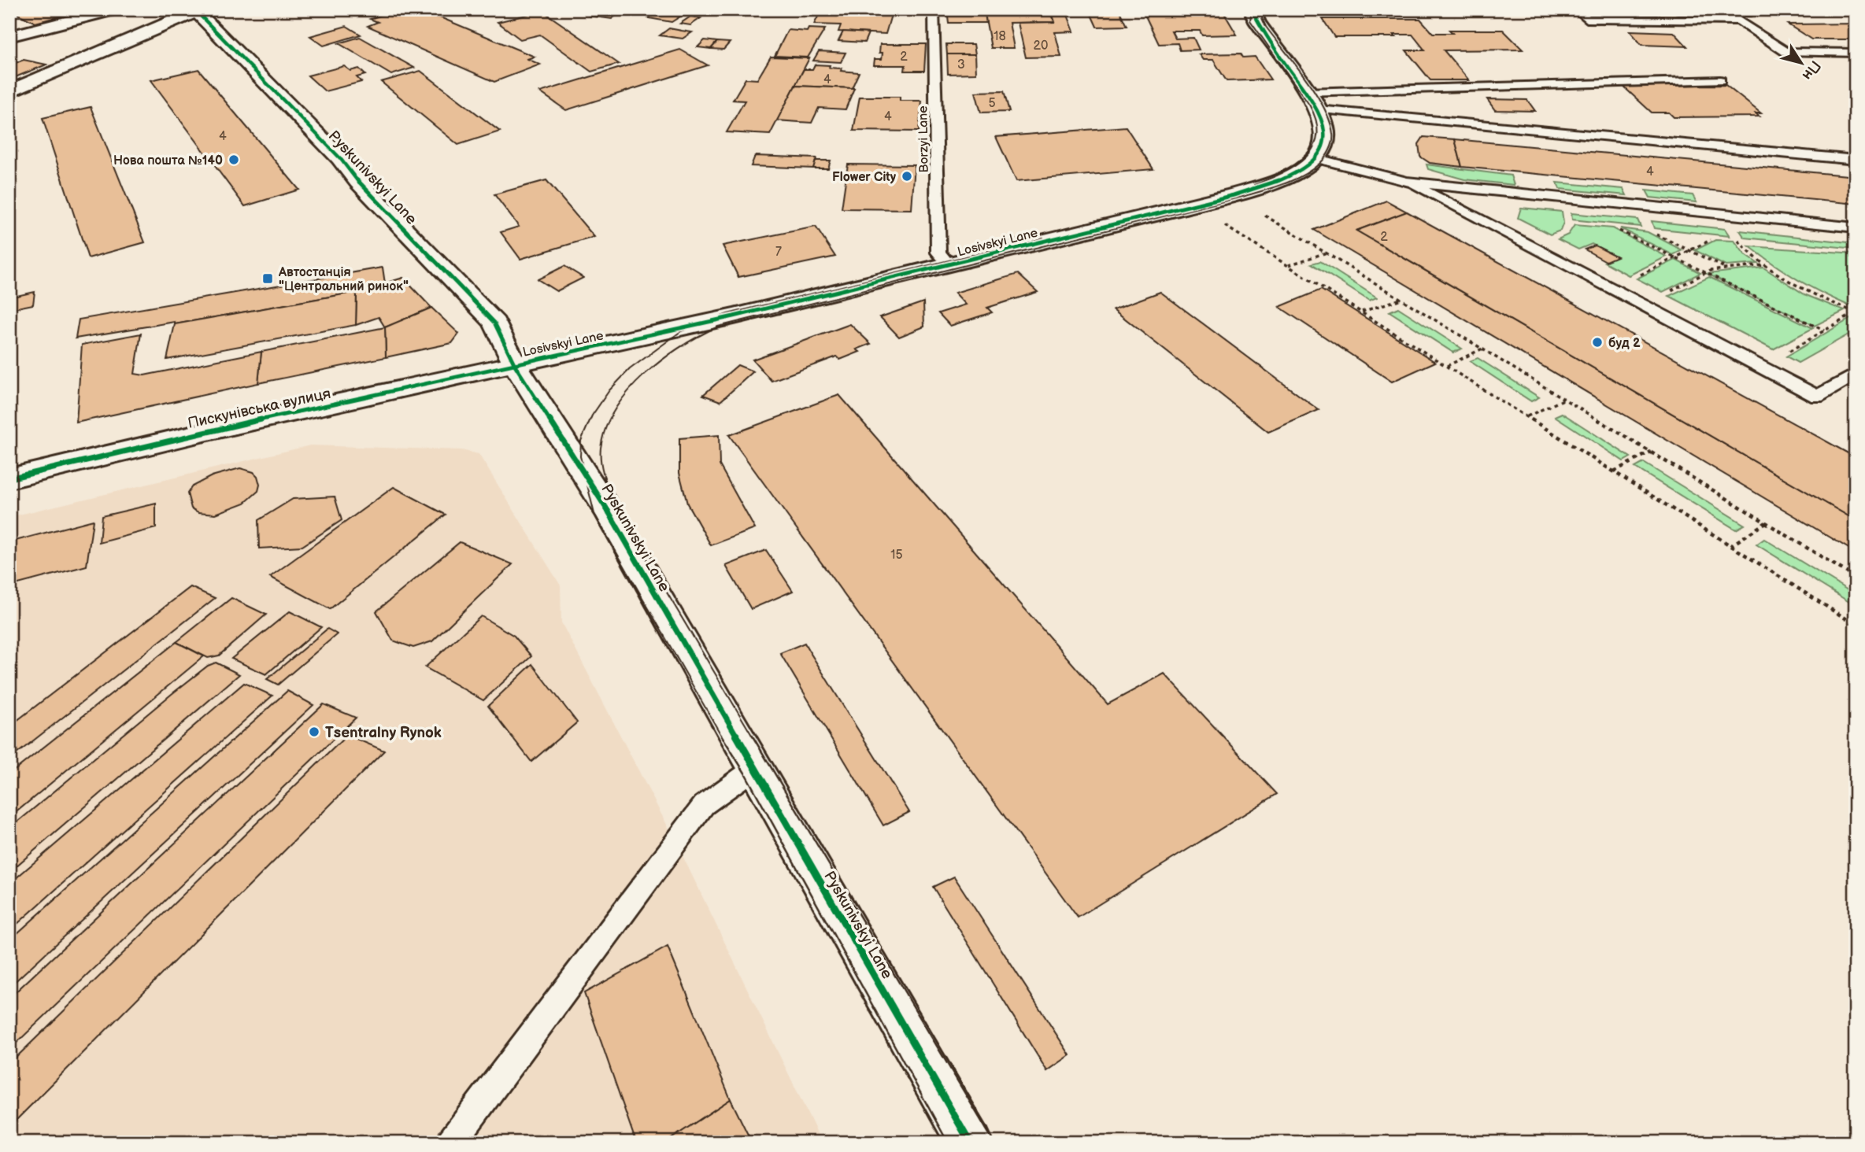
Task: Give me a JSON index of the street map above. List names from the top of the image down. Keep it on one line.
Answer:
{"streets":{"street":["Pyskunivskyi Lane","Losivskyi Lane","Пискунівська вулиця"],"lane":["Borzyi Lane"]},"crossings":[["Borzyi Lane","Losivskyi Lane"],["Pyskunivskyi Lane","Losivskyi Lane"],["Pyskunivskyi Lane","Пискунівська вулиця"],["Losivskyi Lane","Пискунівська вулиця"]],"places":{"other":["Нова пошта №140","Flower City","буд 2","Tsentralny Rynok"],"transit":["Автостанція \"Центральний ринок\""]},"house_numbers":["18","20","2","3","4","5","4","4","4","2","7","15"],"north":"bottom right"}
